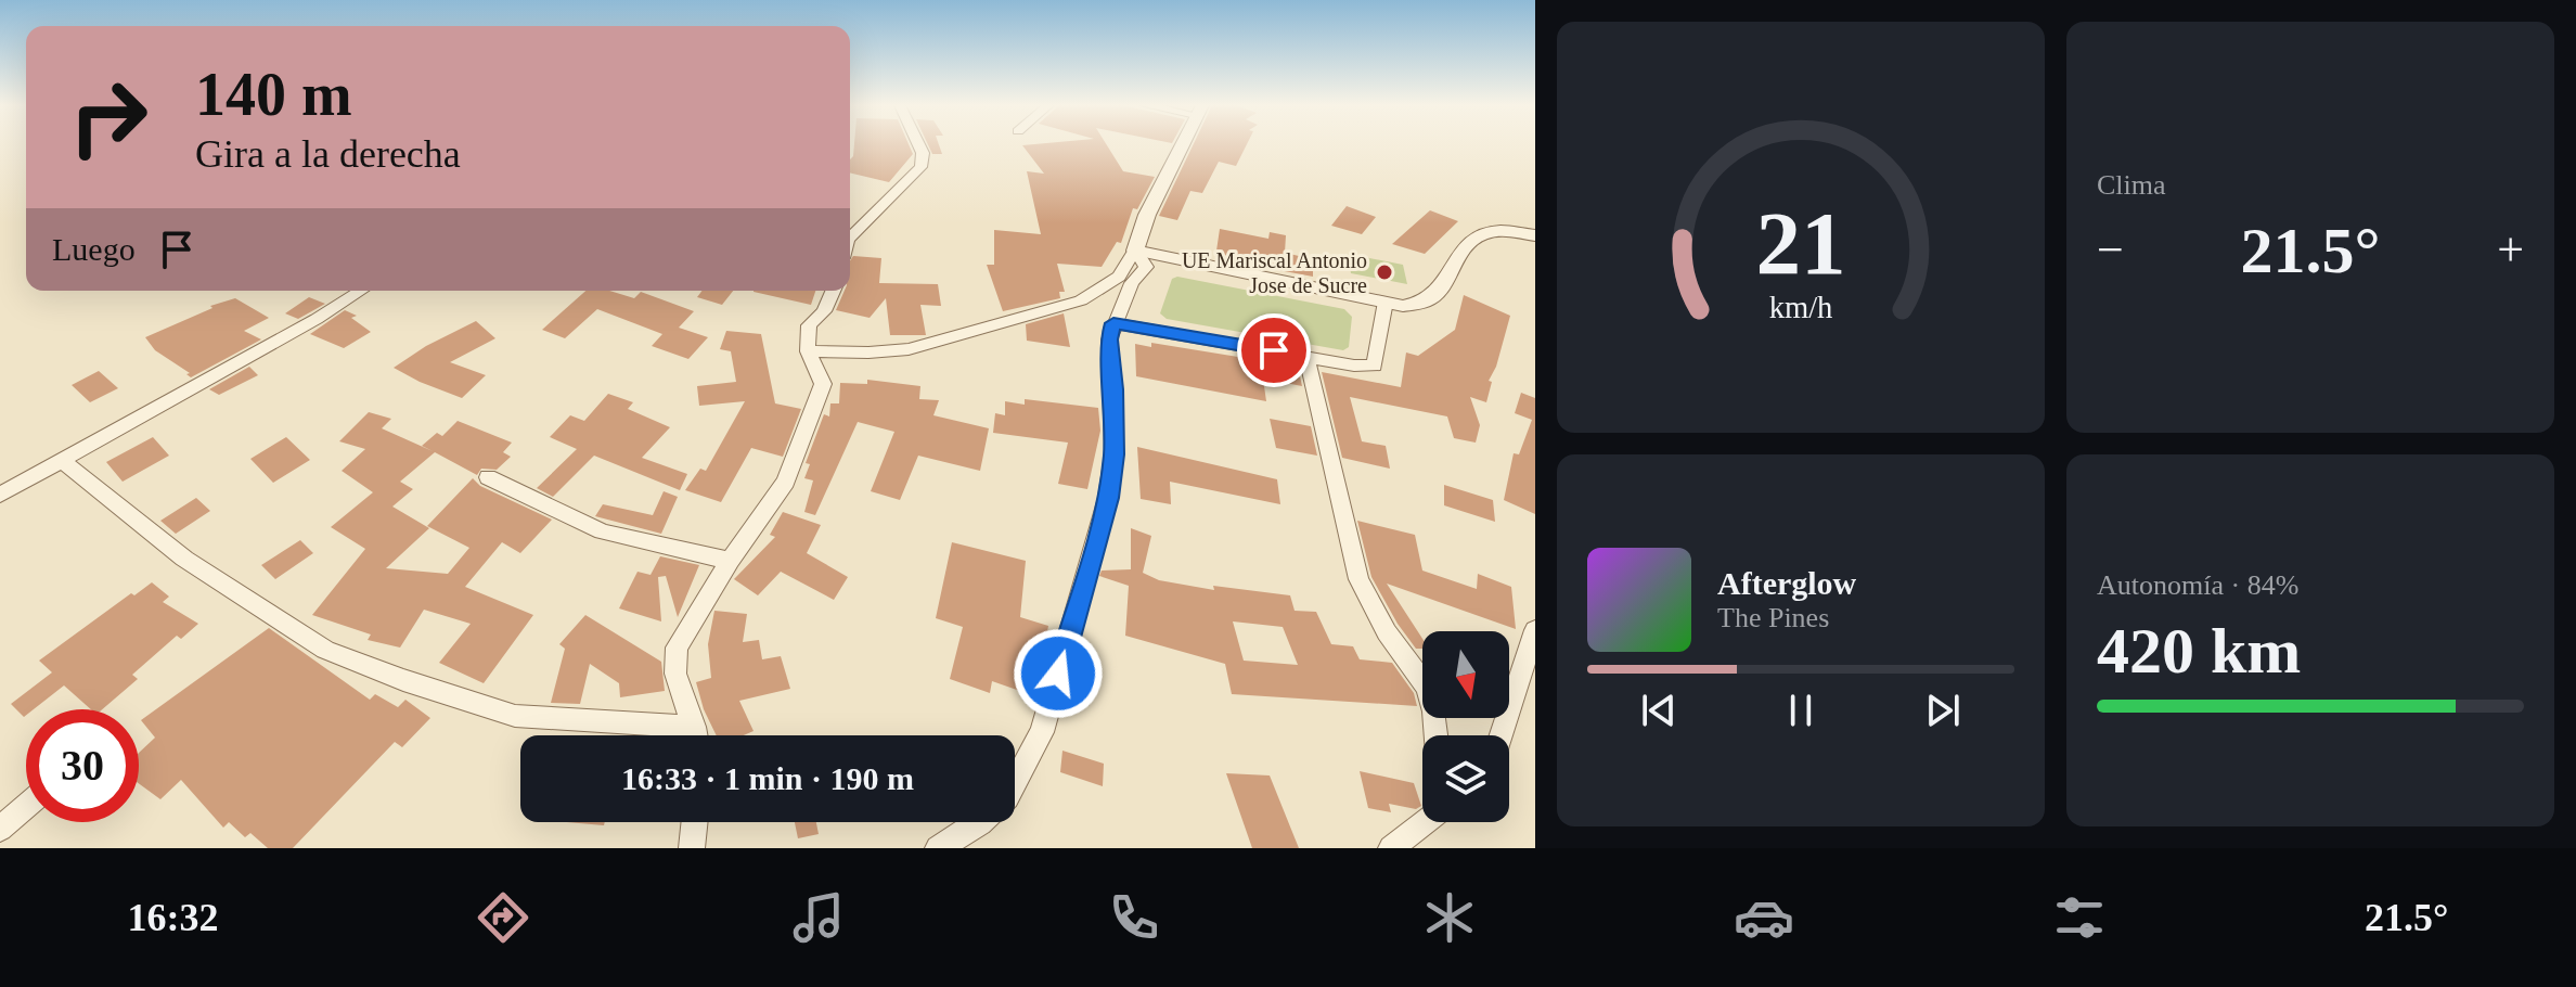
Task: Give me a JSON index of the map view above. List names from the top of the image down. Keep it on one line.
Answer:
{"places":["UE Mariscal Antonio Jose de Sucre"],"north":"bottom","page":{"tile":["Clima",["Autonomía · 84%","420 km"]],"turn":["140 m","Gira a la derecha"],"then":"Luego","heat":["−","21.5°","+"],"song":["Afterglow","The Pines"],"limit":"30","trip":"16:33 · 1 min · 190 m","tabs":["16:32","21.5°"],"gauge":["21","km/h"]}}
